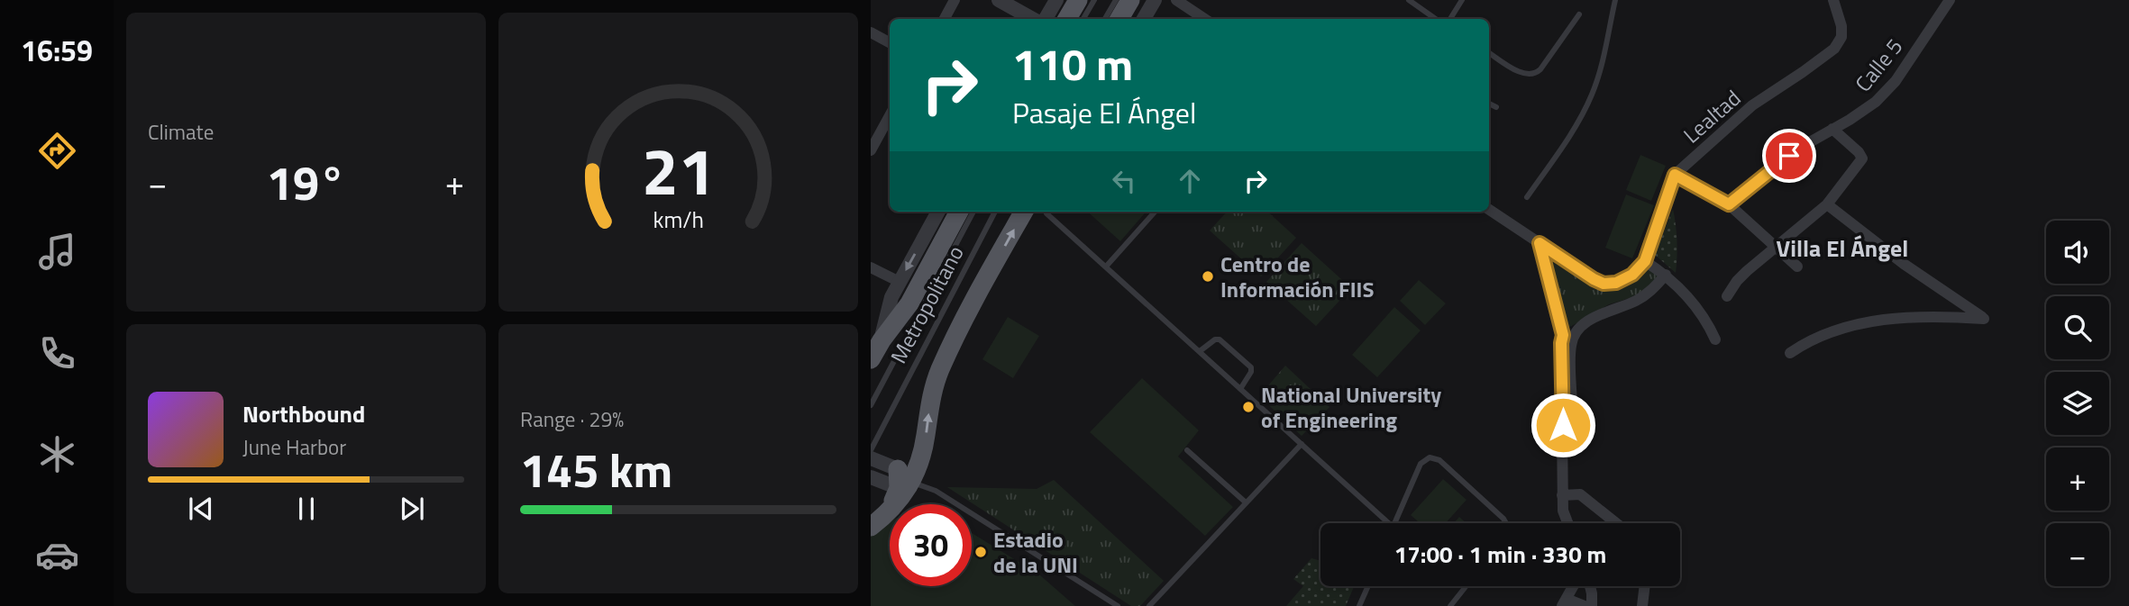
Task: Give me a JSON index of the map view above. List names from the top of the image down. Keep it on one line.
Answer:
{"streets":{"street":["Calle 5","Lealtad"],"lane":["Metropolitano"]},"districts":["Villa El Ángel"],"places":["Centro de Información FIIS","National University of Engineering","Estadio de la UNI"],"page":{"tabs":"16:59","tile":["Climate",["Range · 29%","145 km"]],"turn":["110 m","Pasaje El Ángel"],"heat":["−","19°","+"],"map_buttons":["+","−"],"song":["Northbound","June Harbor"],"limit":"30","trip":"17:00 · 1 min · 330 m","gauge":["21","km/h"]}}
